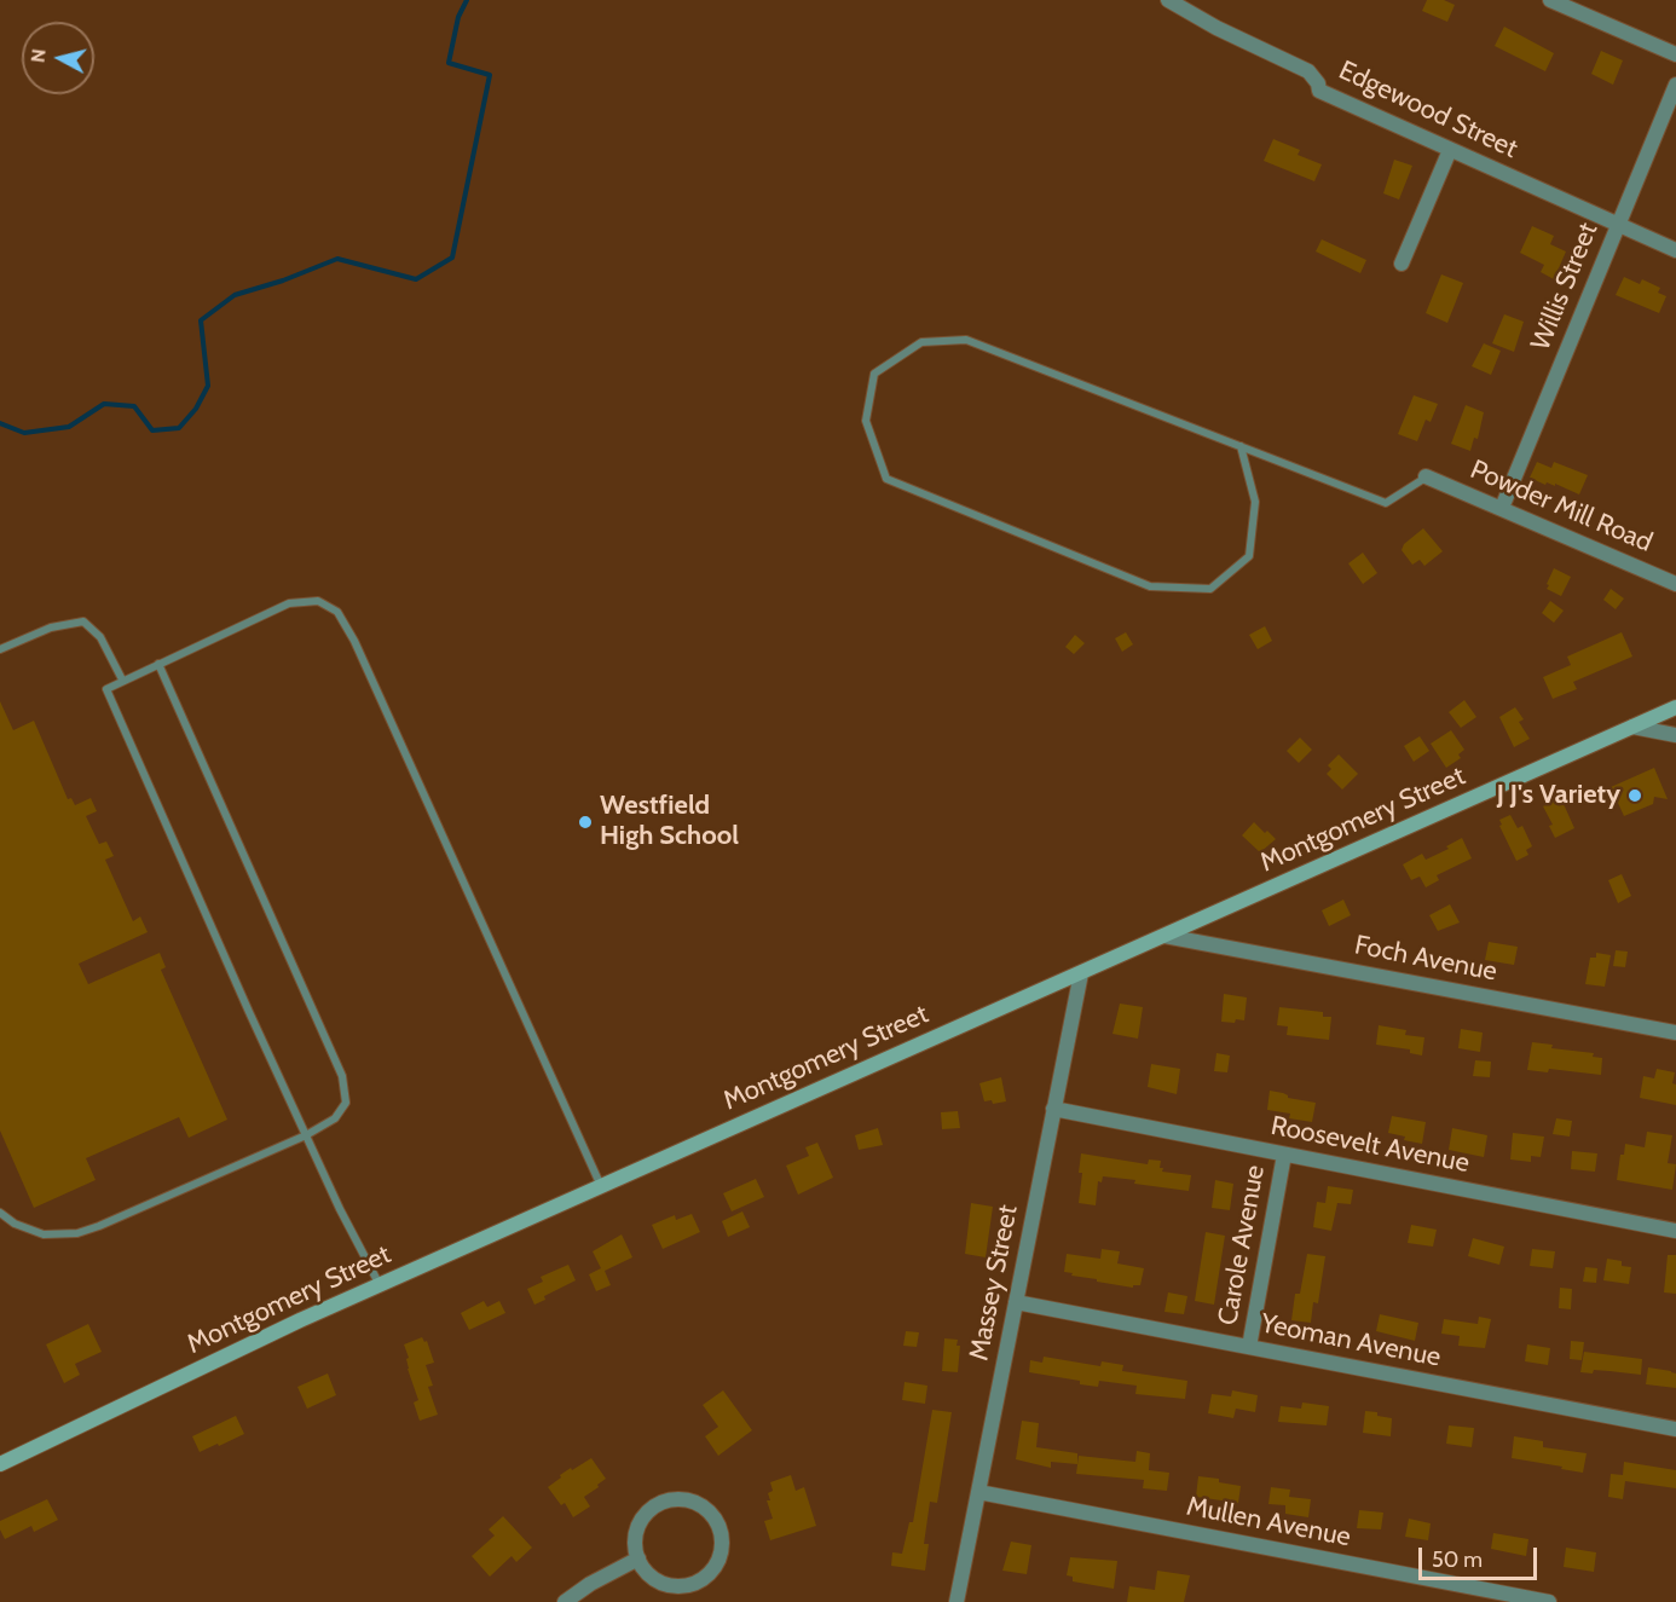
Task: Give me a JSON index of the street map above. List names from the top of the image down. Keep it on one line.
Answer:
{"streets":{"main road":["Montgomery Street"],"street":["Edgewood Street","Willis Street","Powder Mill Road","Foch Avenue","Roosevelt Avenue","Carole Avenue","Massey Street","Yeoman Avenue","Mullen Avenue"]},"crossings":[["Edgewood Street","Willis Street"],["Willis Street","Powder Mill Road"],["Montgomery Street","Foch Avenue"],["Montgomery Street","Massey Street"],["Roosevelt Avenue","Carole Avenue"],["Roosevelt Avenue","Massey Street"],["Carole Avenue","Yeoman Avenue"],["Massey Street","Yeoman Avenue"],["Massey Street","Mullen Avenue"]],"places":["J J's Variety","Westfield High School"],"scale_bar":"50 m","north":"left"}
